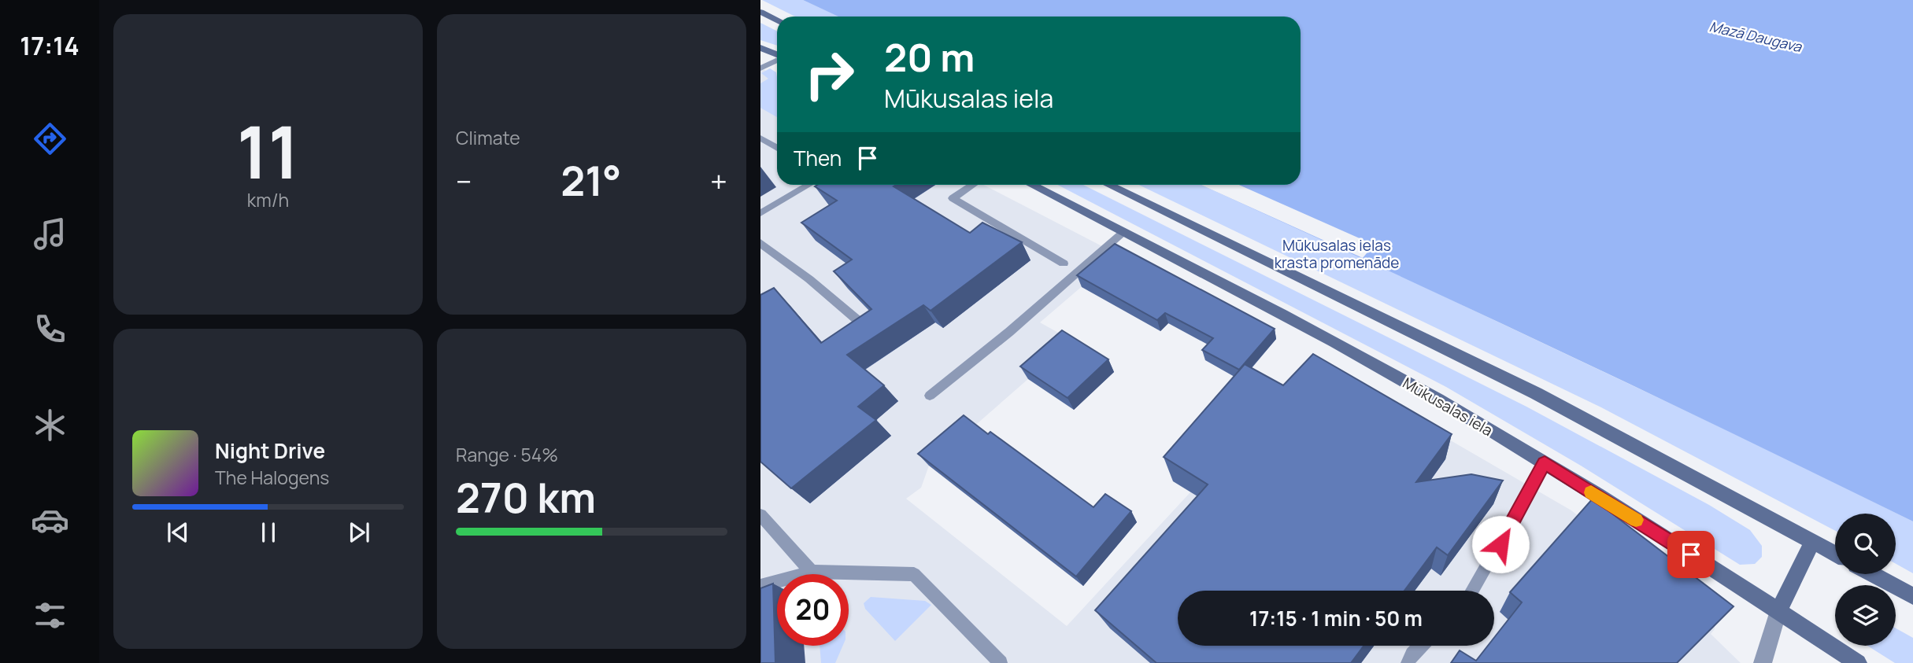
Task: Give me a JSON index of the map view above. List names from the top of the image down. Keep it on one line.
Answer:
{"streets":{"main road":["Mūkusalas iela"]},"water":["Mazā Daugava"],"parks":["Mūkusalas ielas krasta promenāde"],"page":{"tabs":"17:14","tile":[["11","km/h"],"Climate",["Range · 54%","270 km"]],"turn":["20 m","Mūkusalas iela"],"then":"Then","heat":["−","21°","+"],"song":["Night Drive","The Halogens"],"limit":"20","trip":"17:15 · 1 min · 50 m"}}
